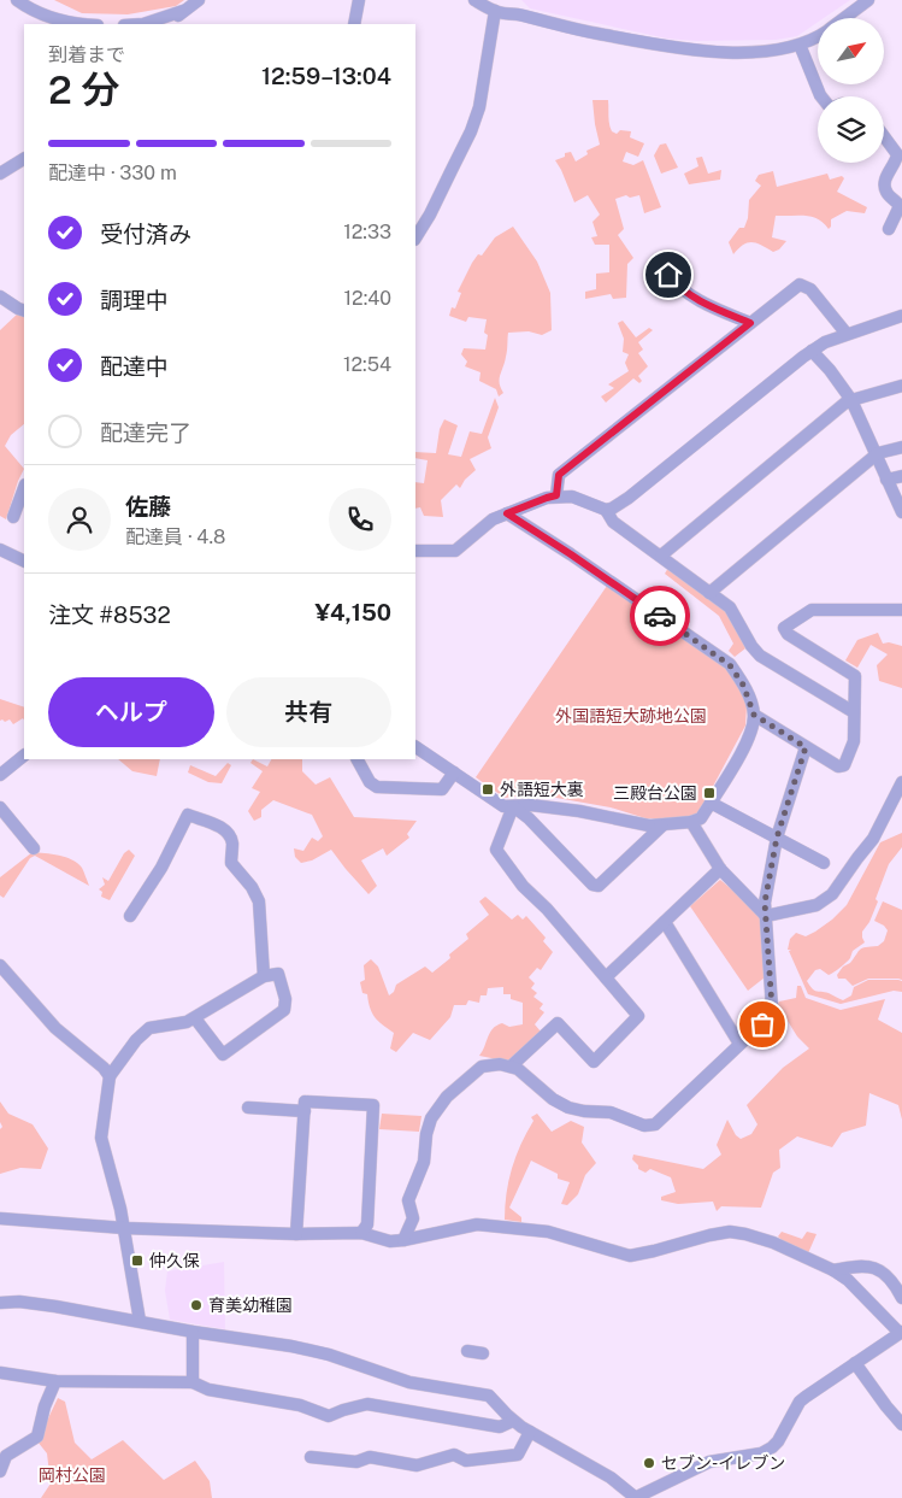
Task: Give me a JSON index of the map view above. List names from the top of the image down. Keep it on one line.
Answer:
{"parks":["外国語短大跡地公園","岡村公園"],"places":{"transit":["外語短大裏","三殿台公園","仲久保"],"other":["育美幼稚園","セブン-イレブン"]},"north":"top right","page":{"heading":["2 分","到着まで","12:59–13:04"],"panel":["佐藤","配達員 · 4.8","注文 #8532","¥4,150"],"bar":"配達中 · 330 m","list":[["受付済み","12:33"],["調理中","12:40"],["配達中","12:54"],"配達完了"],"buttons":["ヘルプ","共有"]}}
